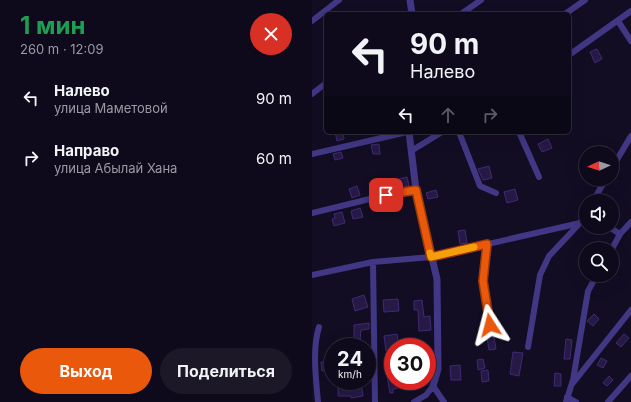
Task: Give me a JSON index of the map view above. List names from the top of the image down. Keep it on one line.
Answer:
{"north":"left","page":{"heading":["1 мин","260 m · 12:09"],"turn":["90 m","Налево"],"list":[{"name":"Налево","note":"улица Маметовой","value":"90 m"},{"name":"Направо","note":"улица Абылай Хана","value":"60 m"}],"speed":"24 km/h","limit":"30","buttons":["Выход","Поделиться"]}}
